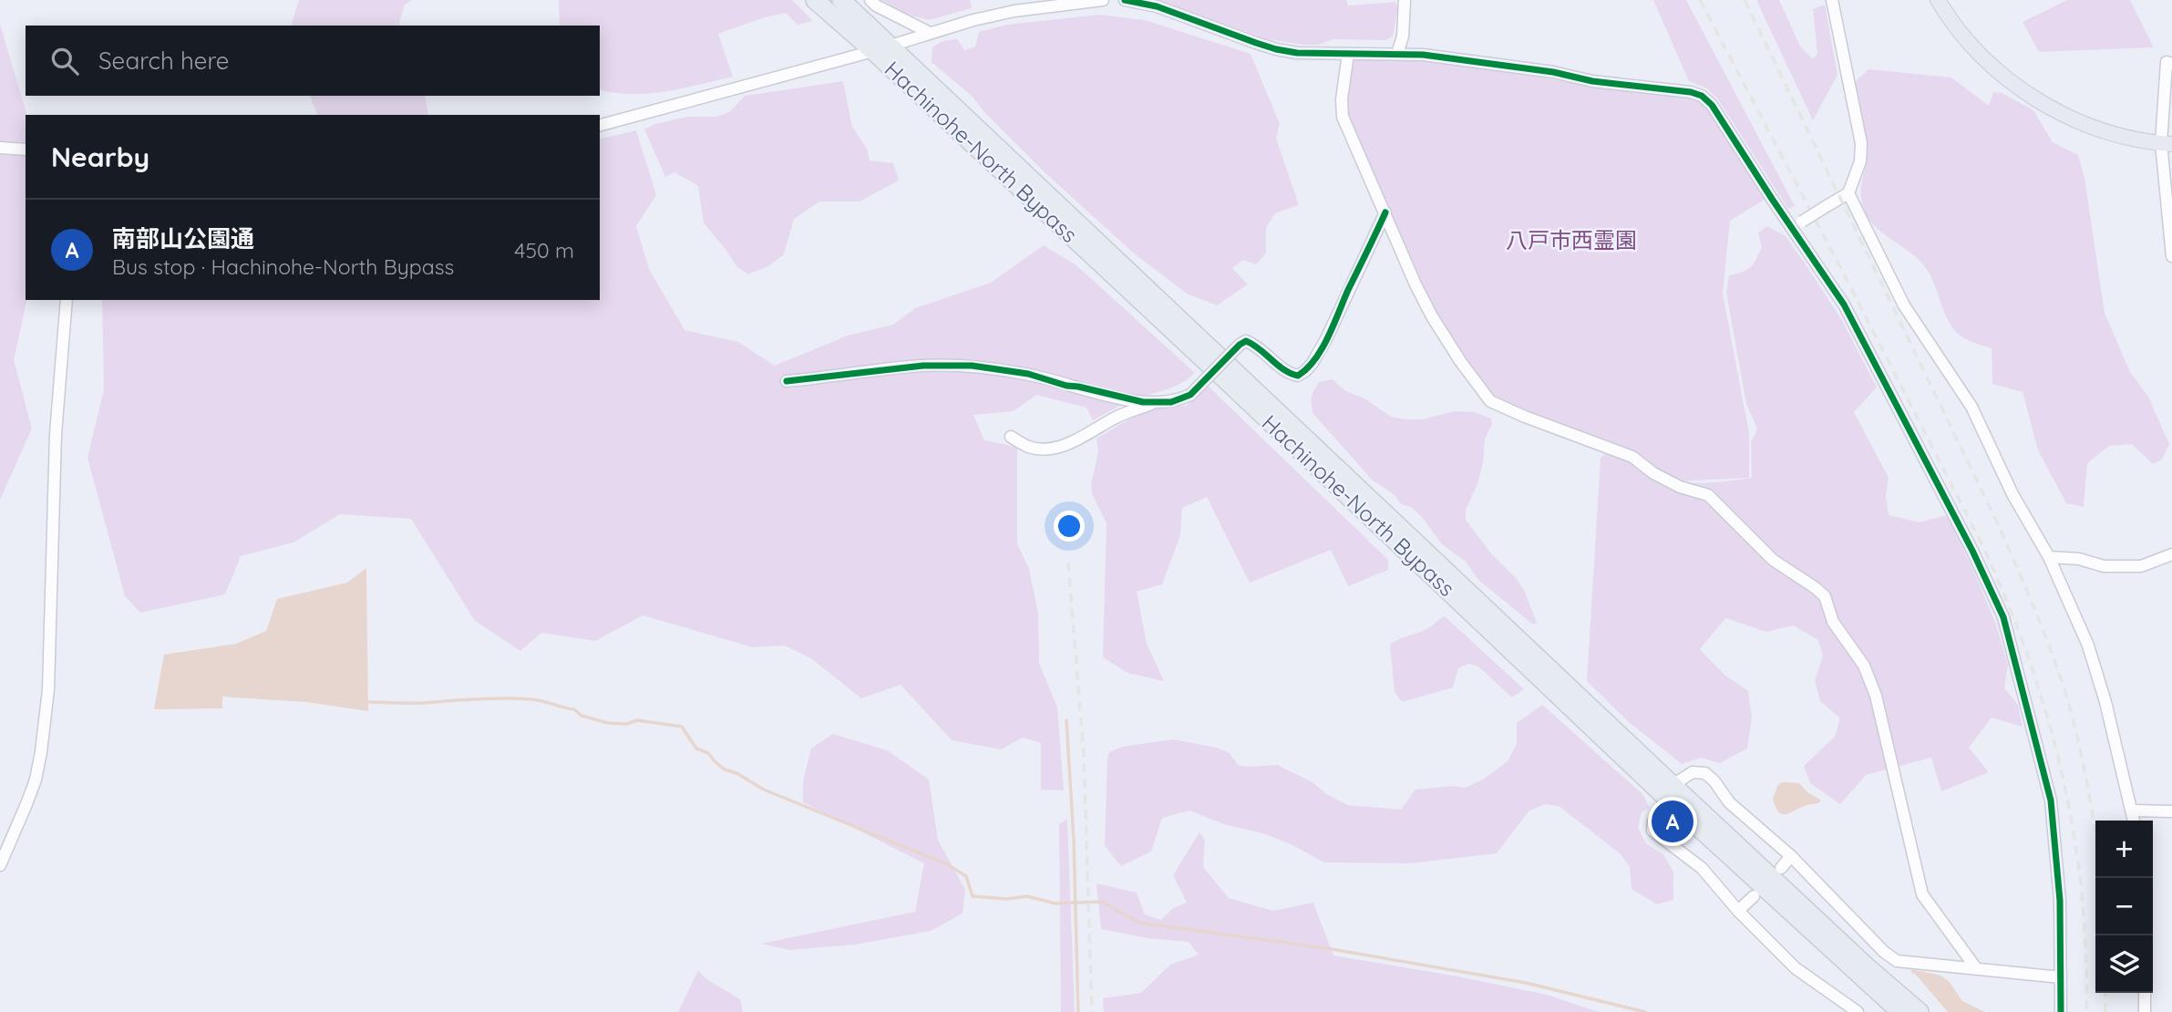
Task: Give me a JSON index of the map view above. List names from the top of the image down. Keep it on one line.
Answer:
{"streets":{"highway":["Hachinohe-North Bypass"]},"parks":["八戸市西霊園"],"page":{"search":"Search here","heading":"Nearby","list":[{"mark":"A","name":"南部山公園通","note":"Bus stop · Hachinohe-North Bypass","value":"450 m"}],"pins":"A","map_buttons":["+","−"]}}
